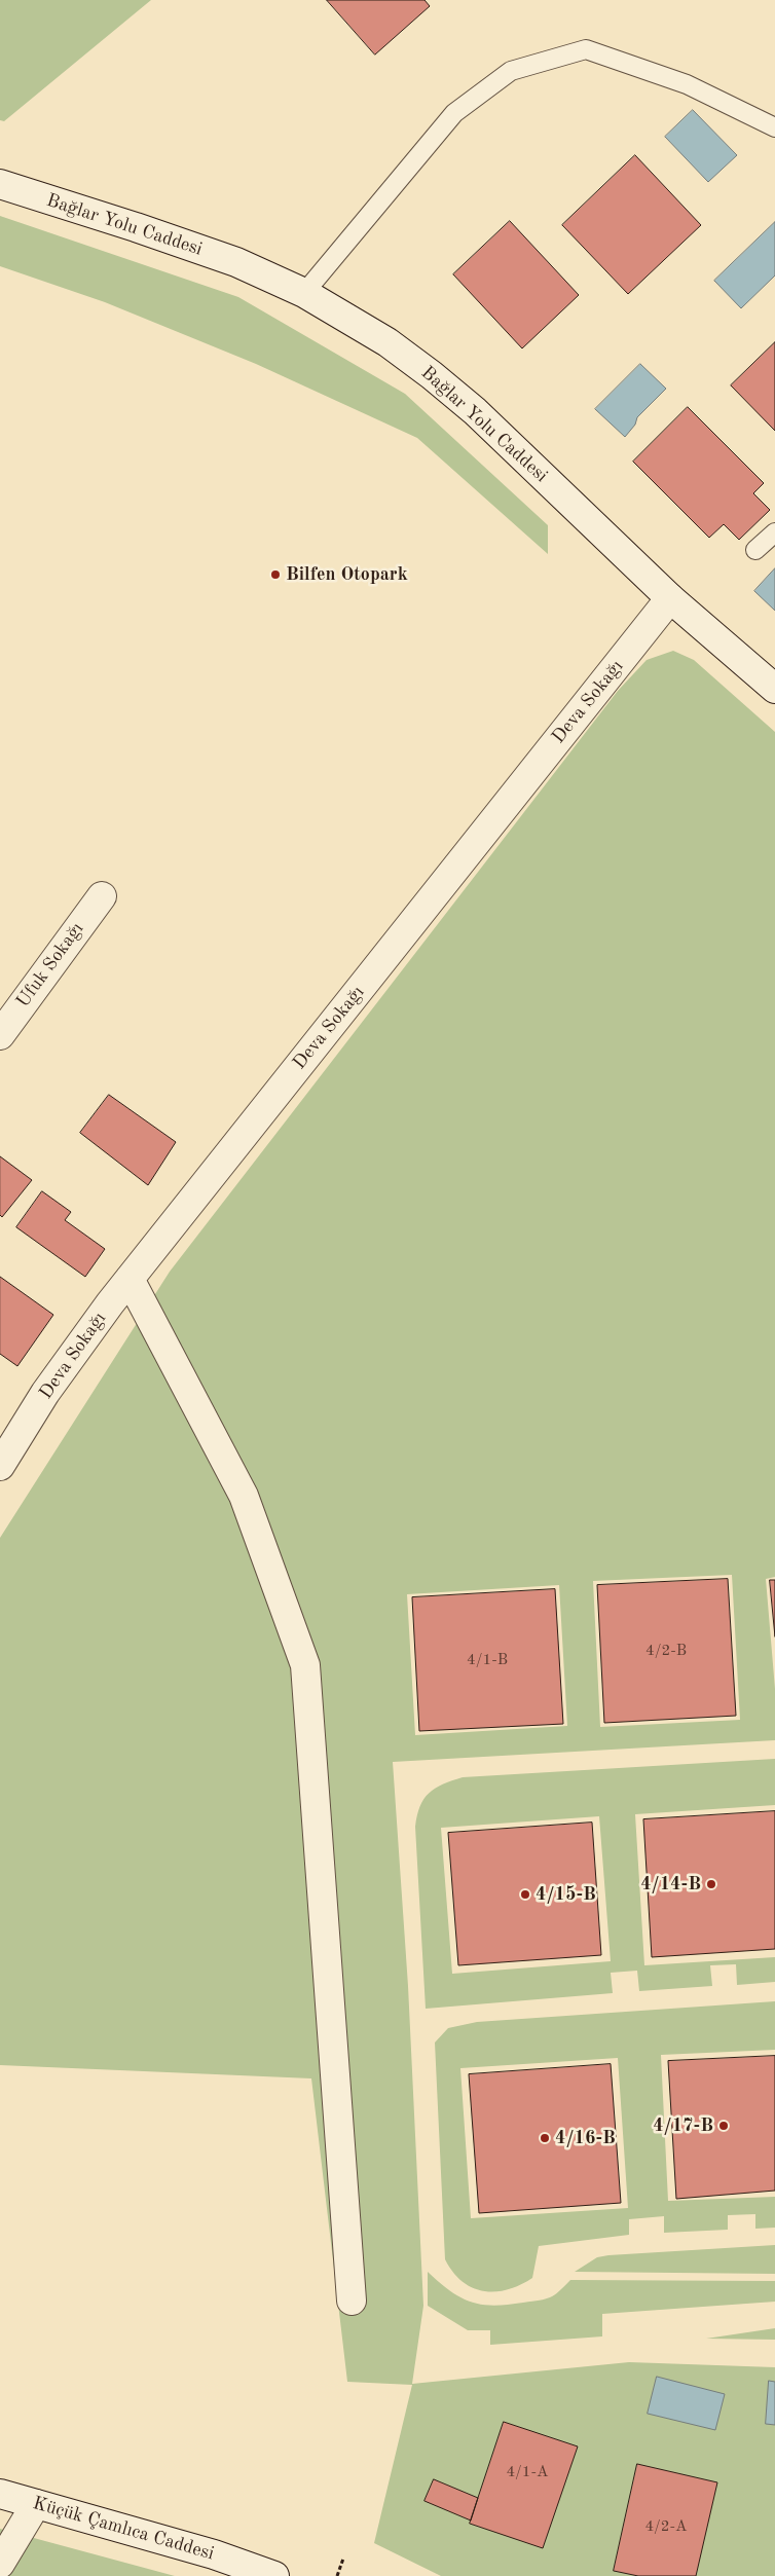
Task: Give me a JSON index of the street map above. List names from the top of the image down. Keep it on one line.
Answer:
{"streets":{"street":["Bağlar Yolu Caddesi","Deva Sokağı","Ufuk Sokağı","Küçük Çamlıca Caddesi"]},"crossings":[["Bağlar Yolu Caddesi","Deva Sokağı"]],"places":["Bilfen Otopark","4/14-B","4/15-B","4/17-B","4/16-B"],"house_numbers":["4/2-B","4/1-B","4/1-A","4/2-A"]}
